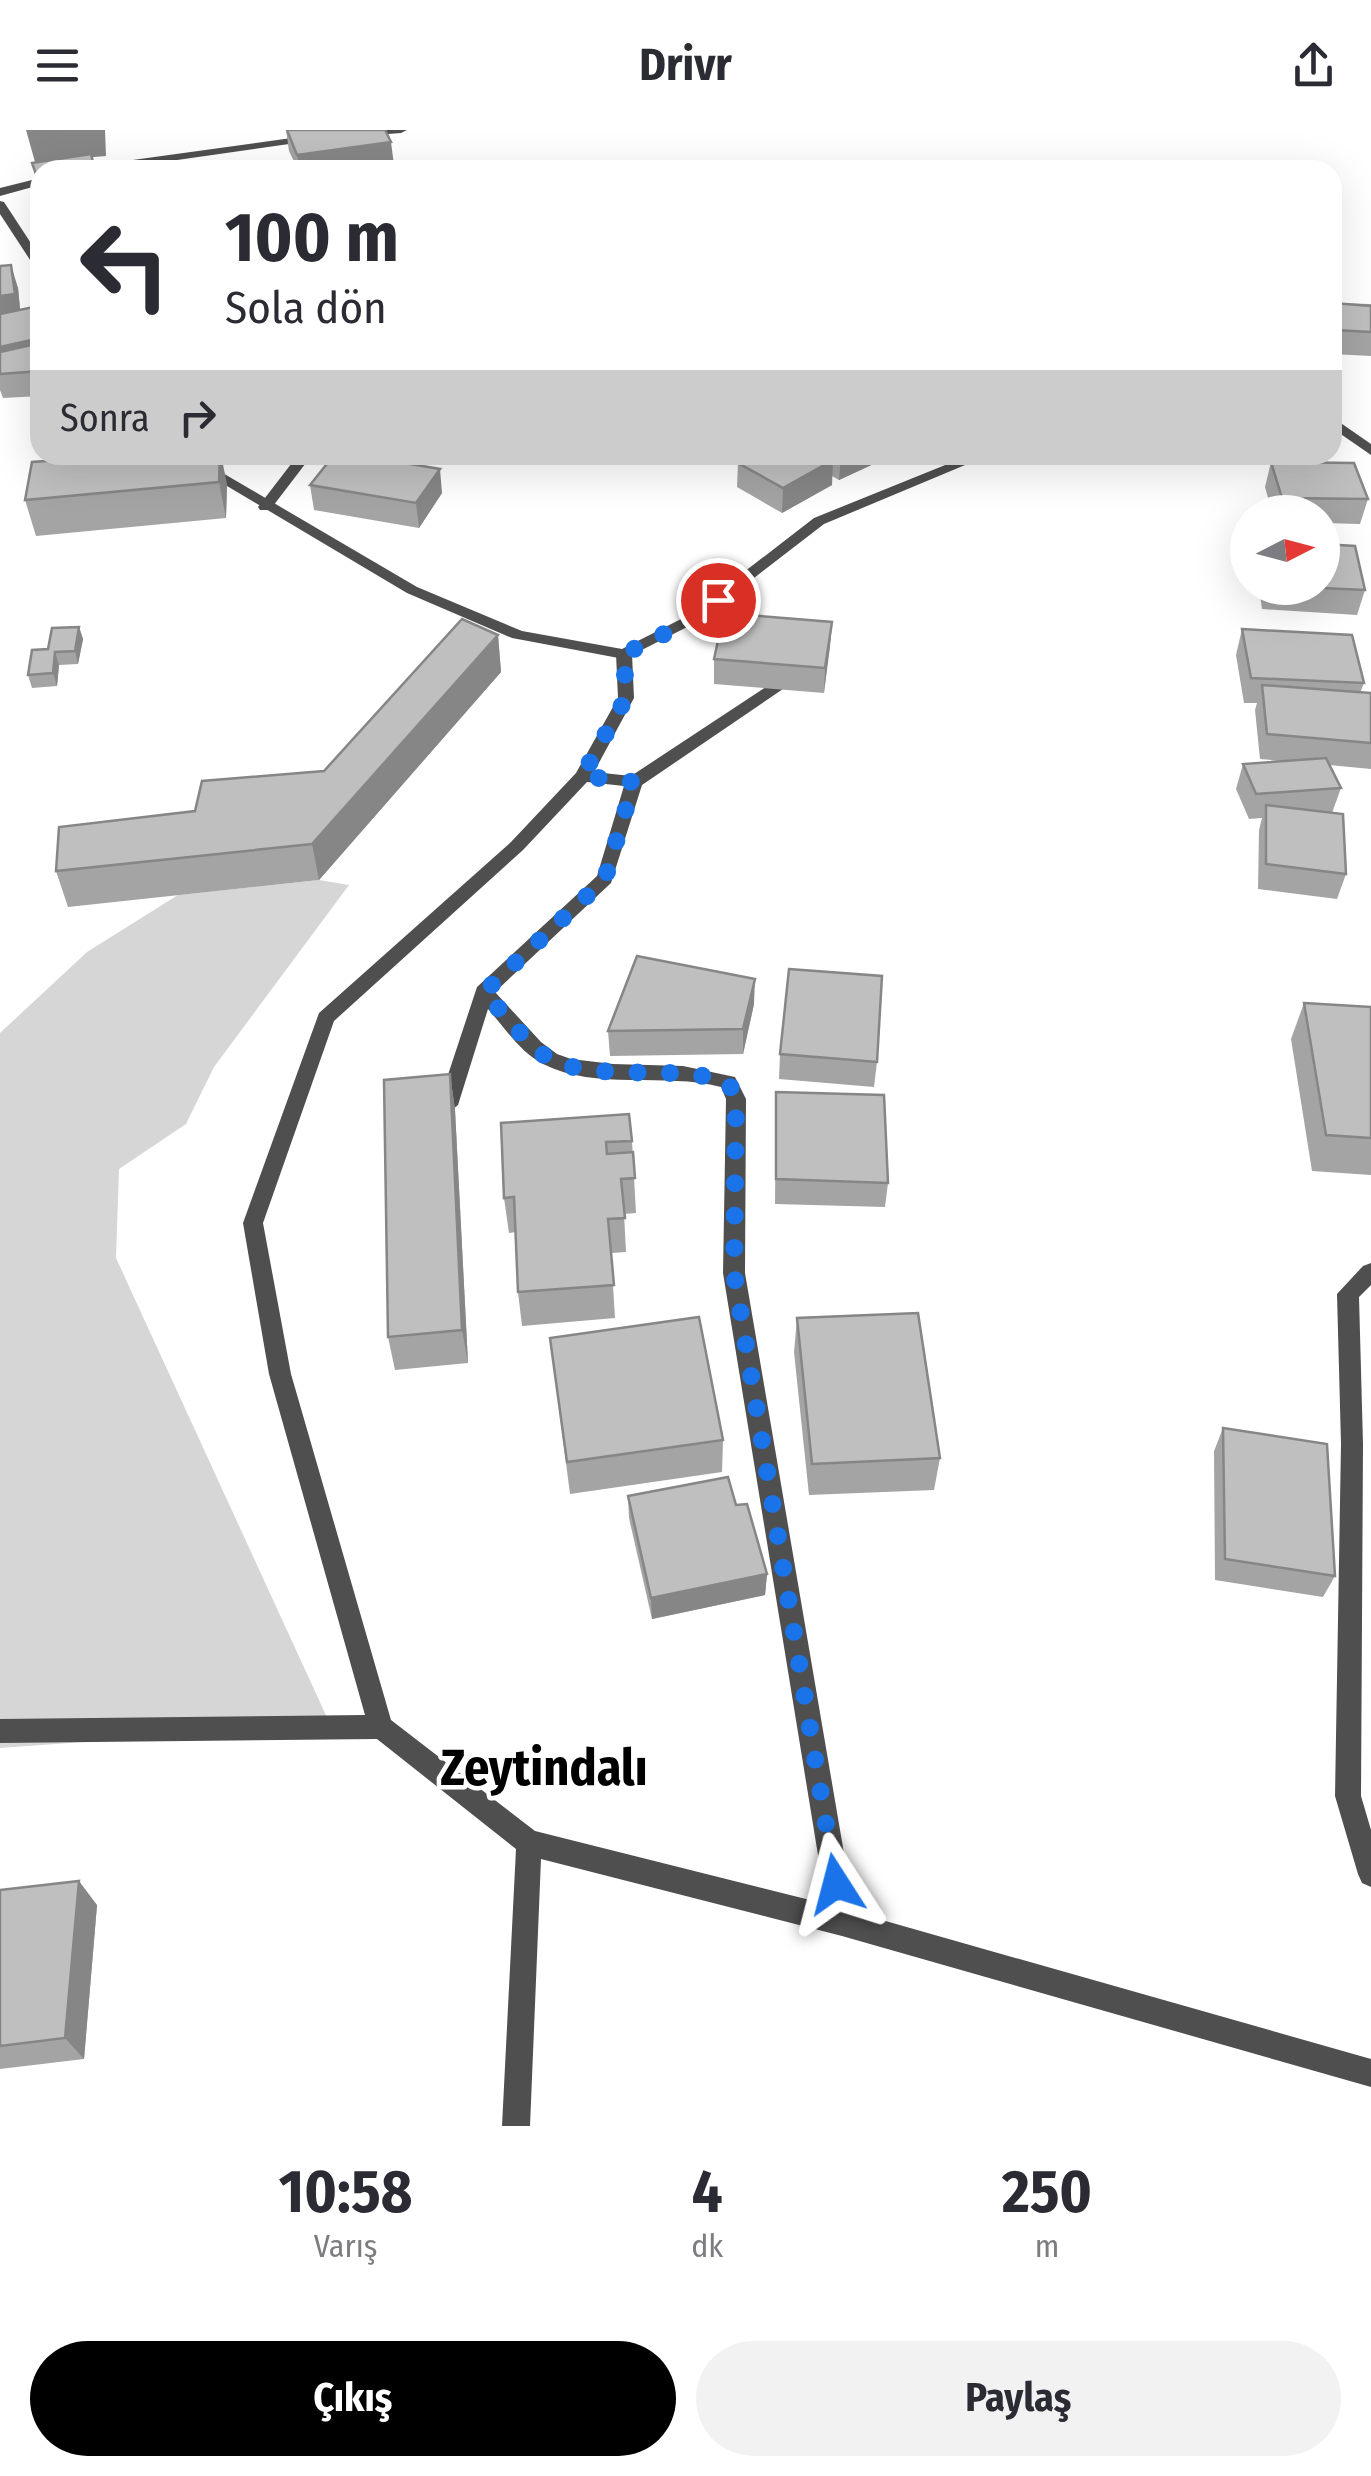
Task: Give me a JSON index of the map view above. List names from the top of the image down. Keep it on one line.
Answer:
{"districts":["Zeytindalı"],"north":"right","page":{"header":"Drivr","turn":["100 m","Sola dön"],"then":"Sonra","eta":["10:58","Varış","4","dk","250","m"],"buttons":["Çıkış","Paylaş"]}}
